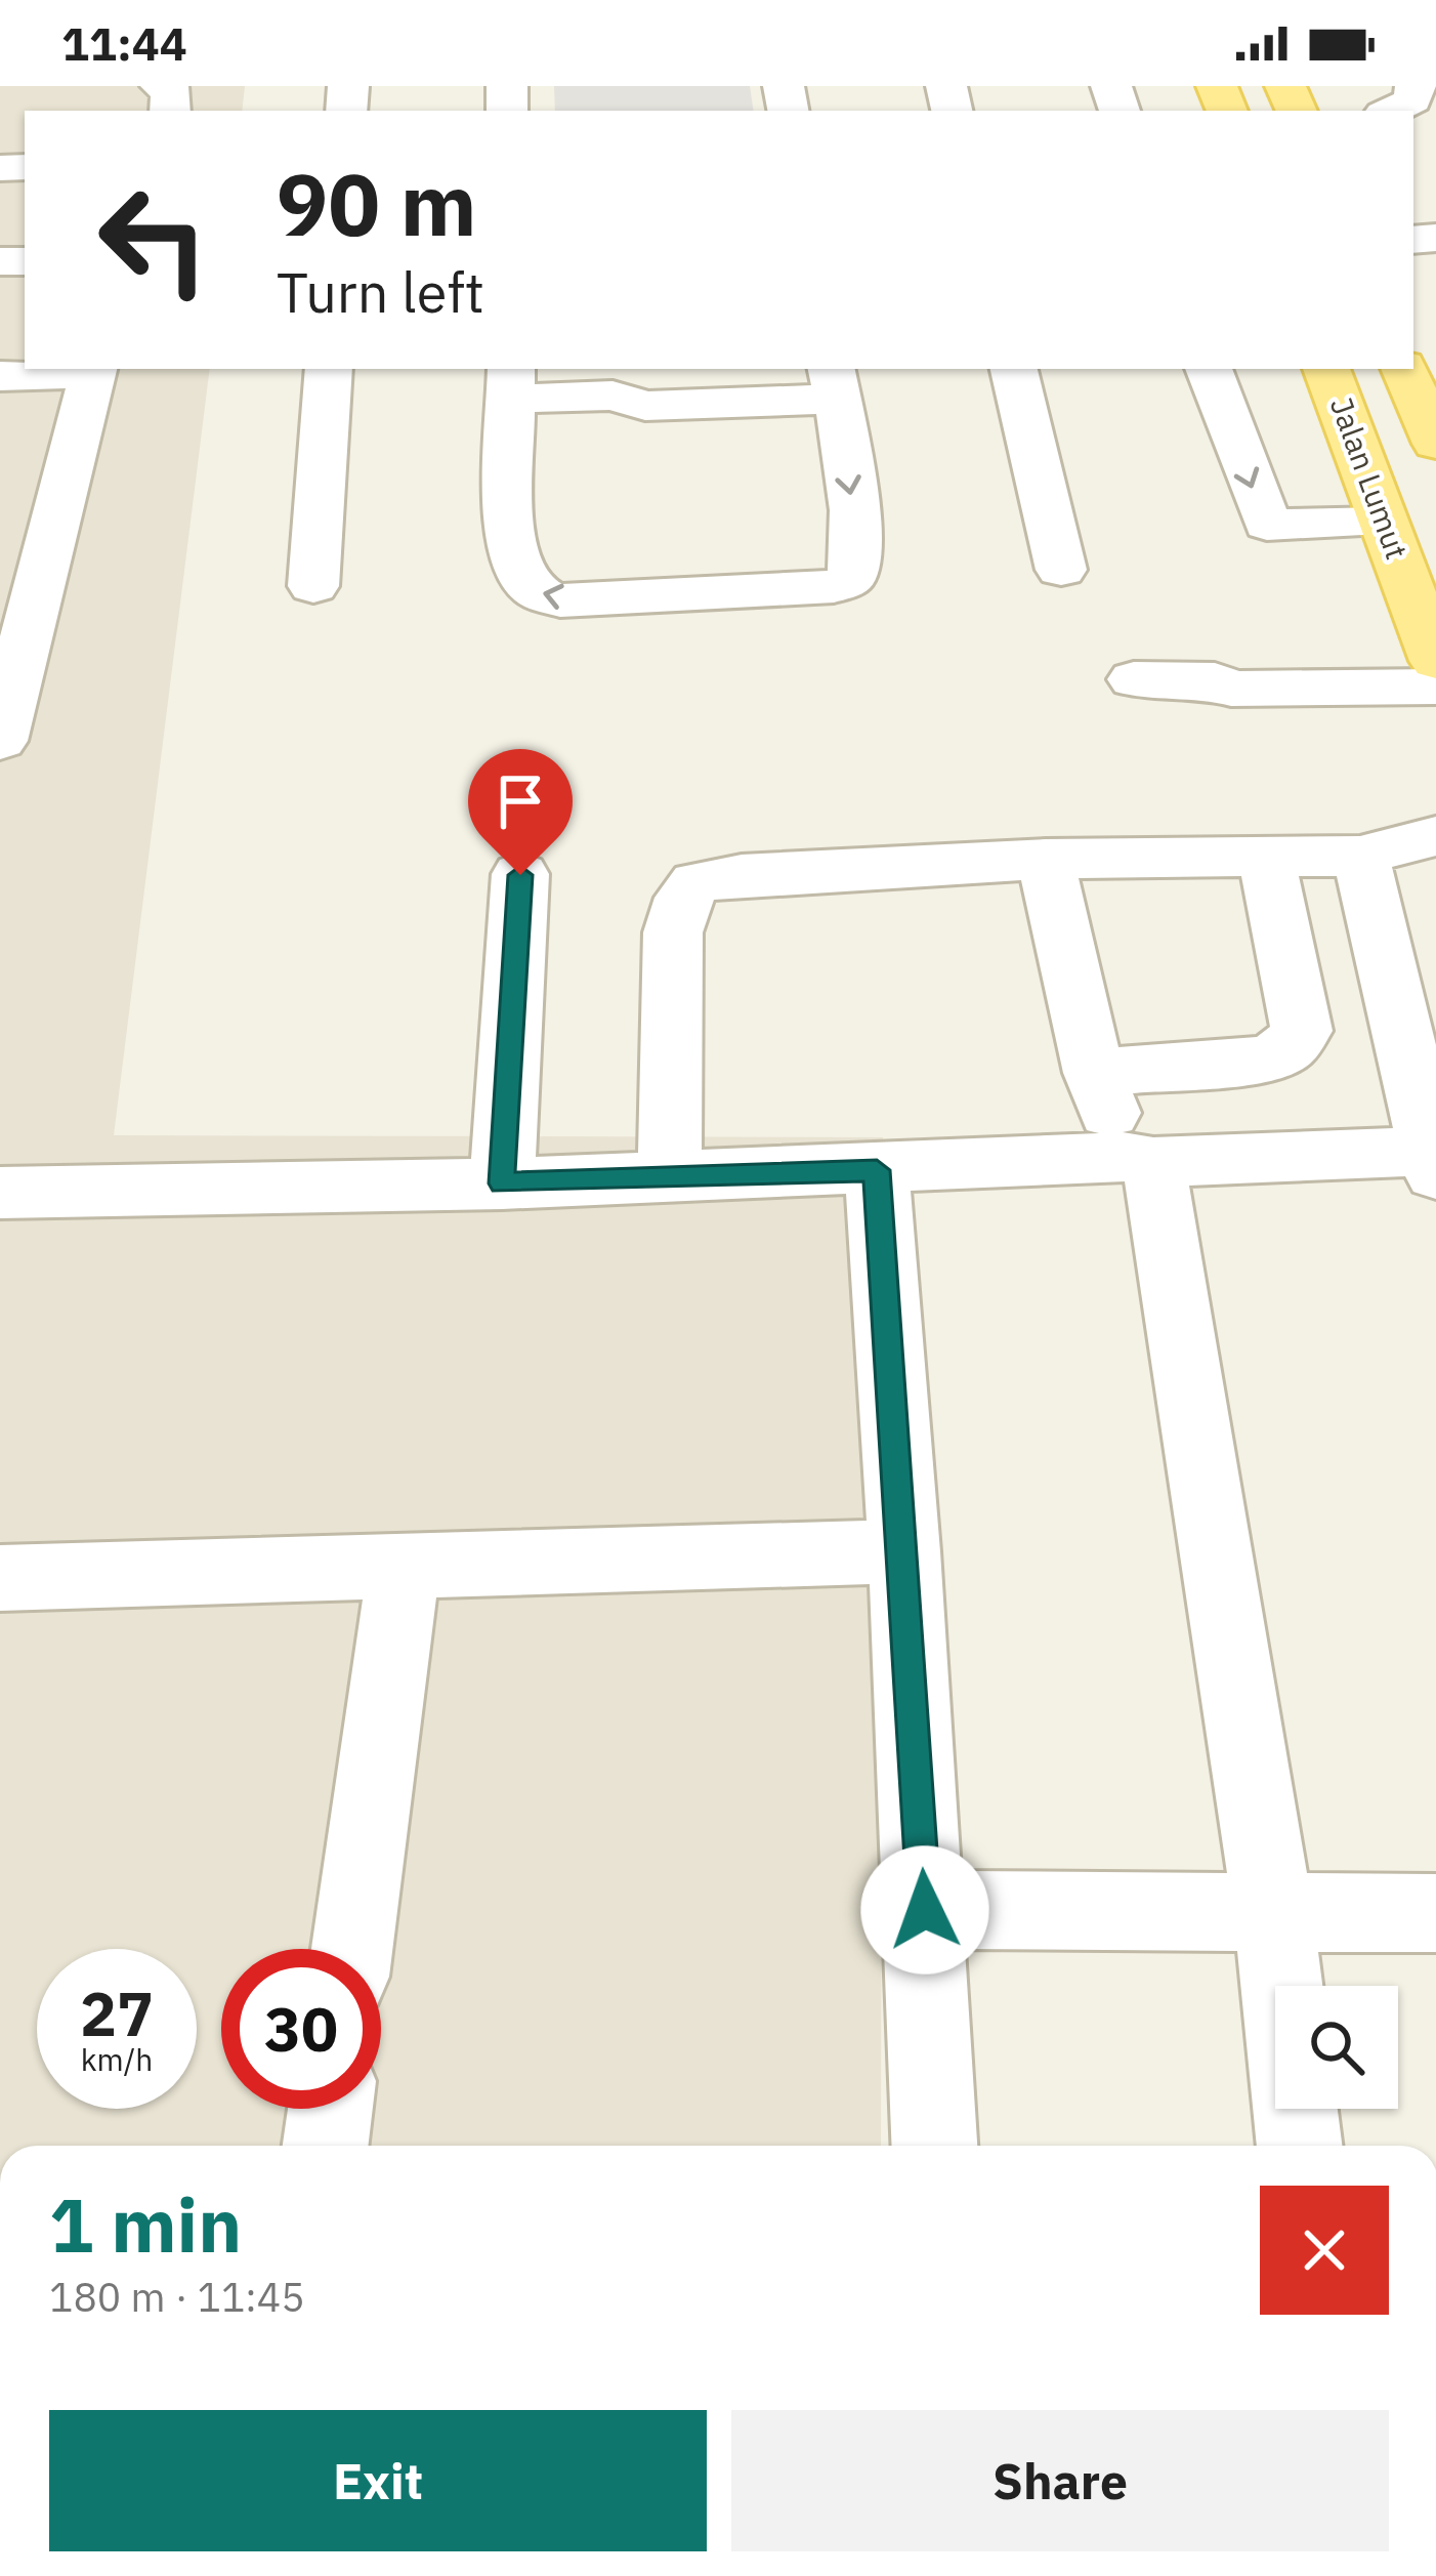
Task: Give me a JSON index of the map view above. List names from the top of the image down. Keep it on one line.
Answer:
{"streets":{"main road":["Jalan Lumut"]},"page":{"status":"11:44","turn":["90 m","Turn left"],"speed":"27 km/h","limit":"30","heading":["1 min","180 m · 11:45"],"buttons":["Exit","Share"]}}
